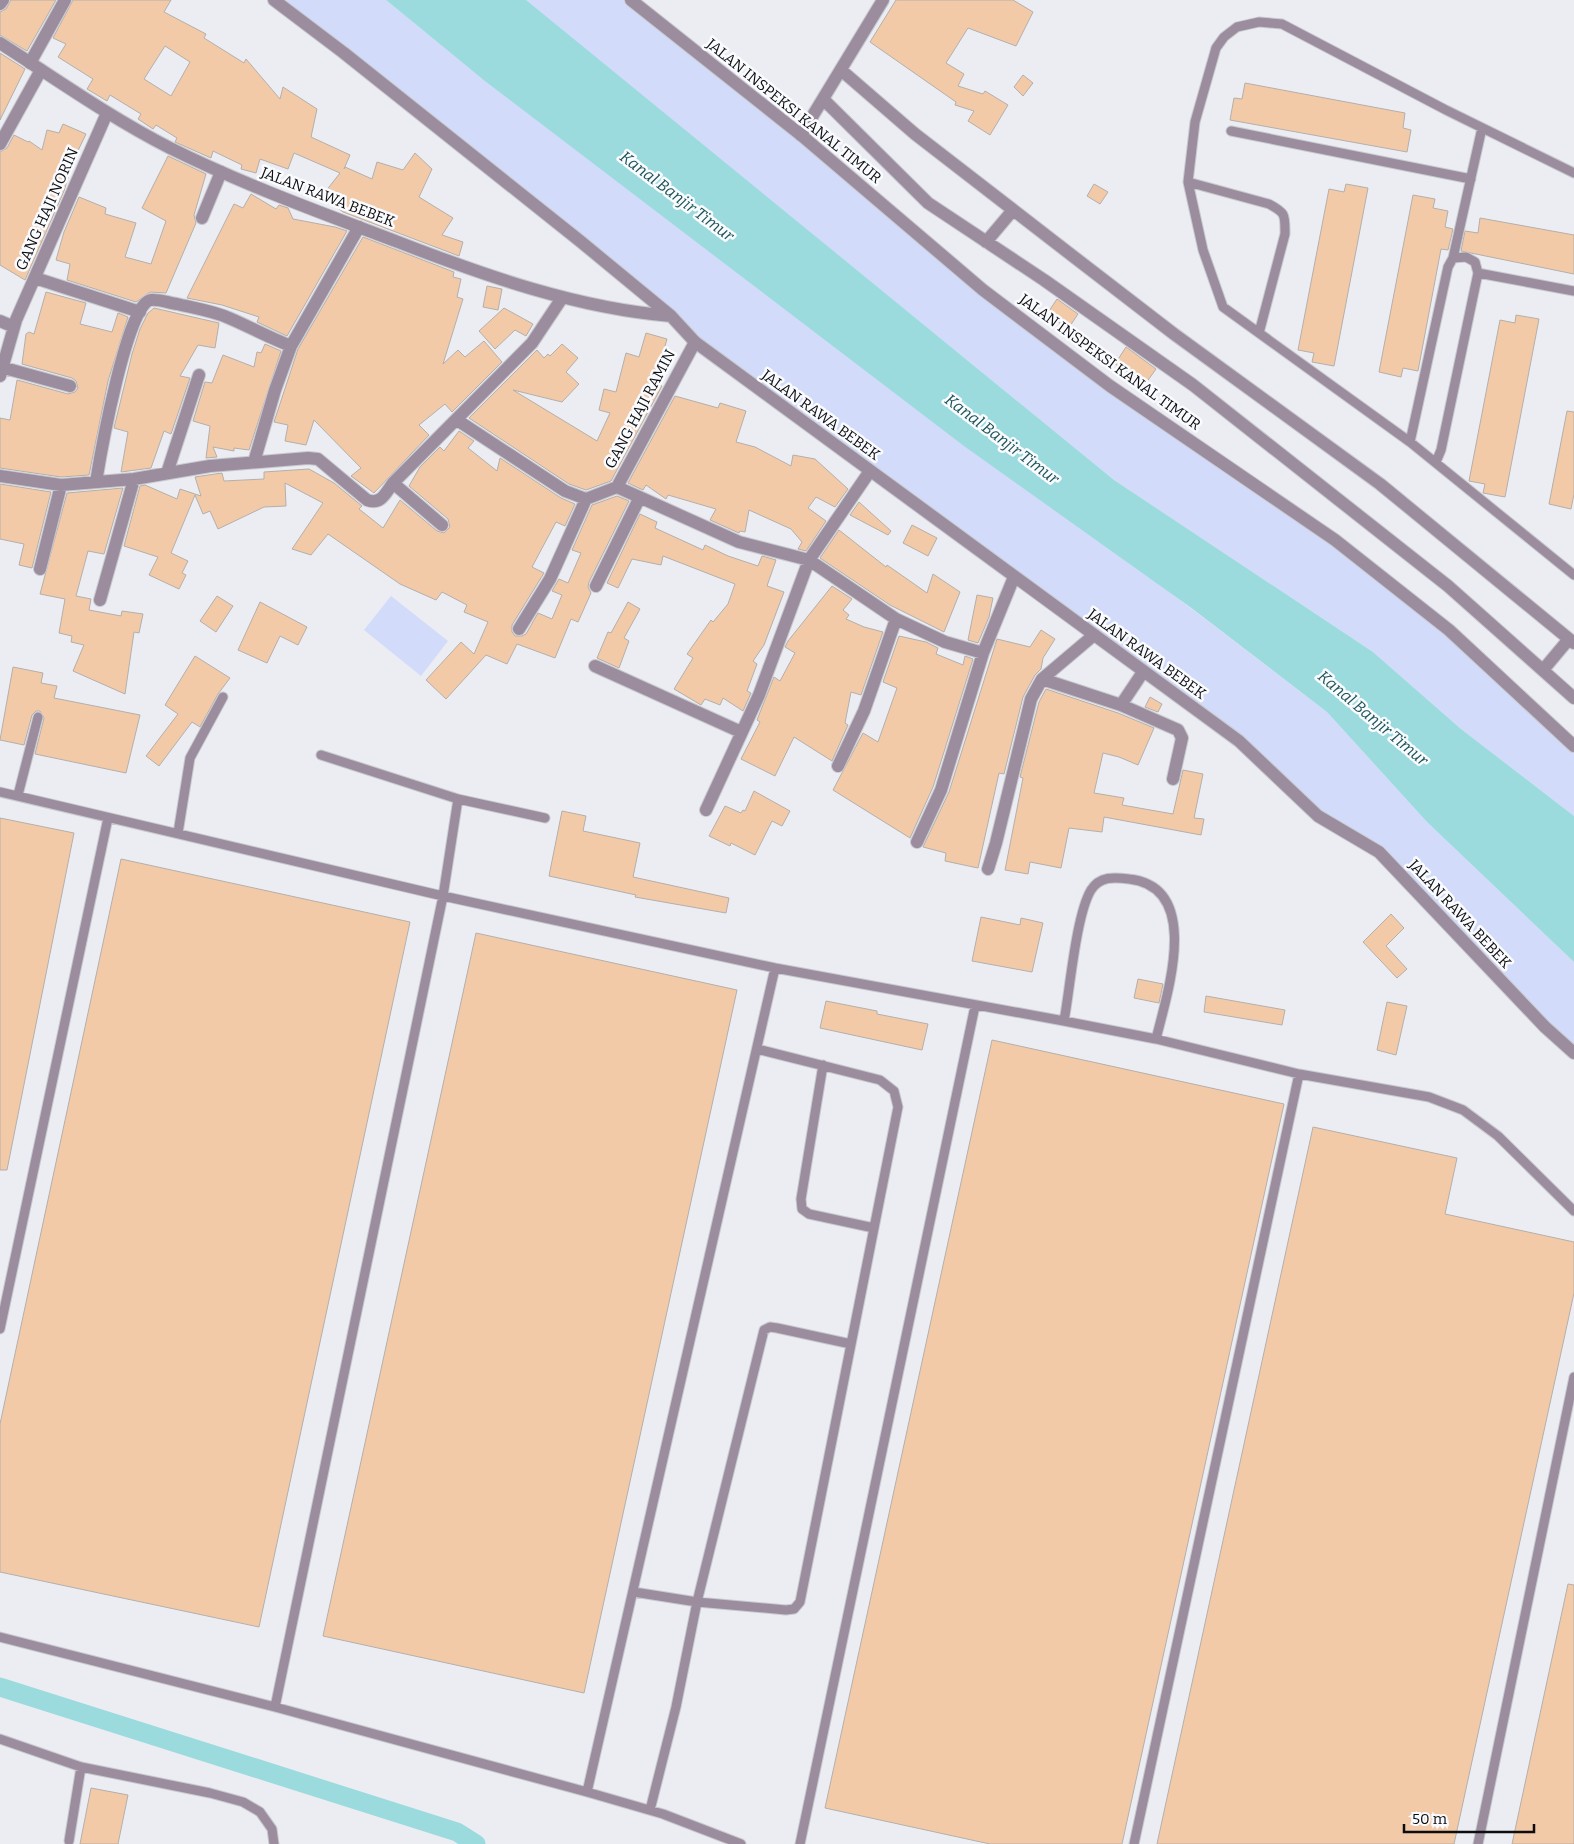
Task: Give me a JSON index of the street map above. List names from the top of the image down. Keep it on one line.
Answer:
{"streets":{"street":["JALAN INSPEKSI KANAL TIMUR","JALAN RAWA BEBEK","GANG HAJI NORIN","GANG HAJI RAMIN"]},"crossings":[["JALAN RAWA BEBEK","GANG HAJI NORIN"],["JALAN RAWA BEBEK","GANG HAJI RAMIN"]],"water":["Kanal Banjir Timur"],"scale_bar":"50 m"}
